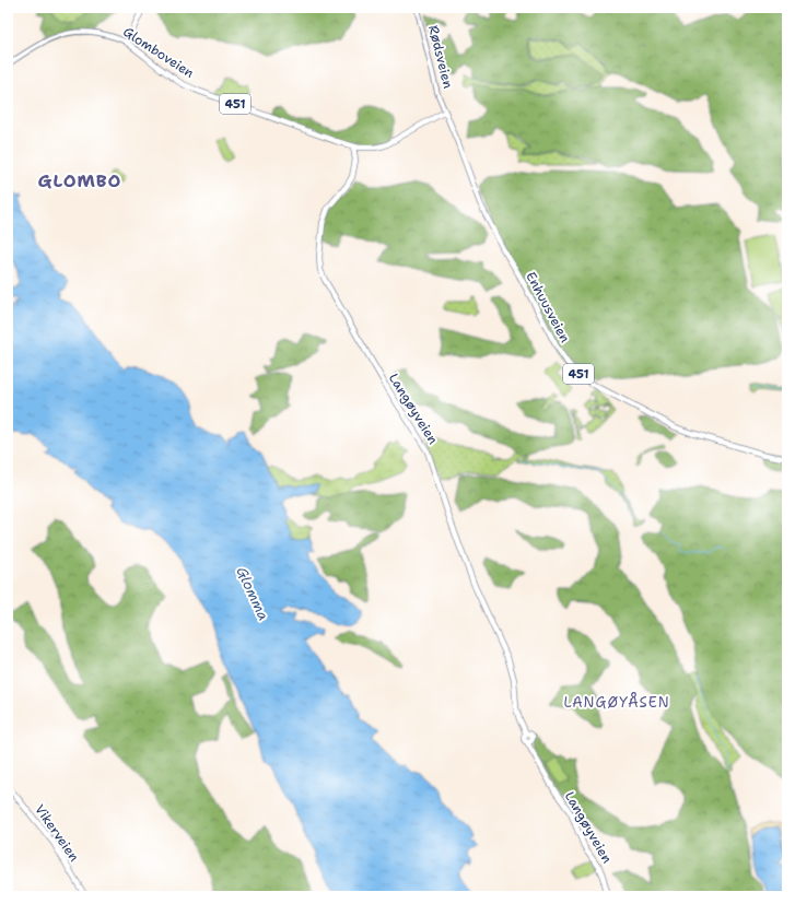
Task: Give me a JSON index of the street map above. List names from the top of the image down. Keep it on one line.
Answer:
{"streets":{"main road":["Glomboveien","451","Enhuusveien","Langøyveien","Vikerveien"],"street":["Rødsveien"]},"crossings":[["Glomboveien","Rødsveien"],["Glomboveien","Enhuusveien"],["Glomboveien","Langøyveien"],["Rødsveien","Enhuusveien"]],"districts":["GLOMBO","LANGØYÅSEN"],"water":["Glomma"]}
